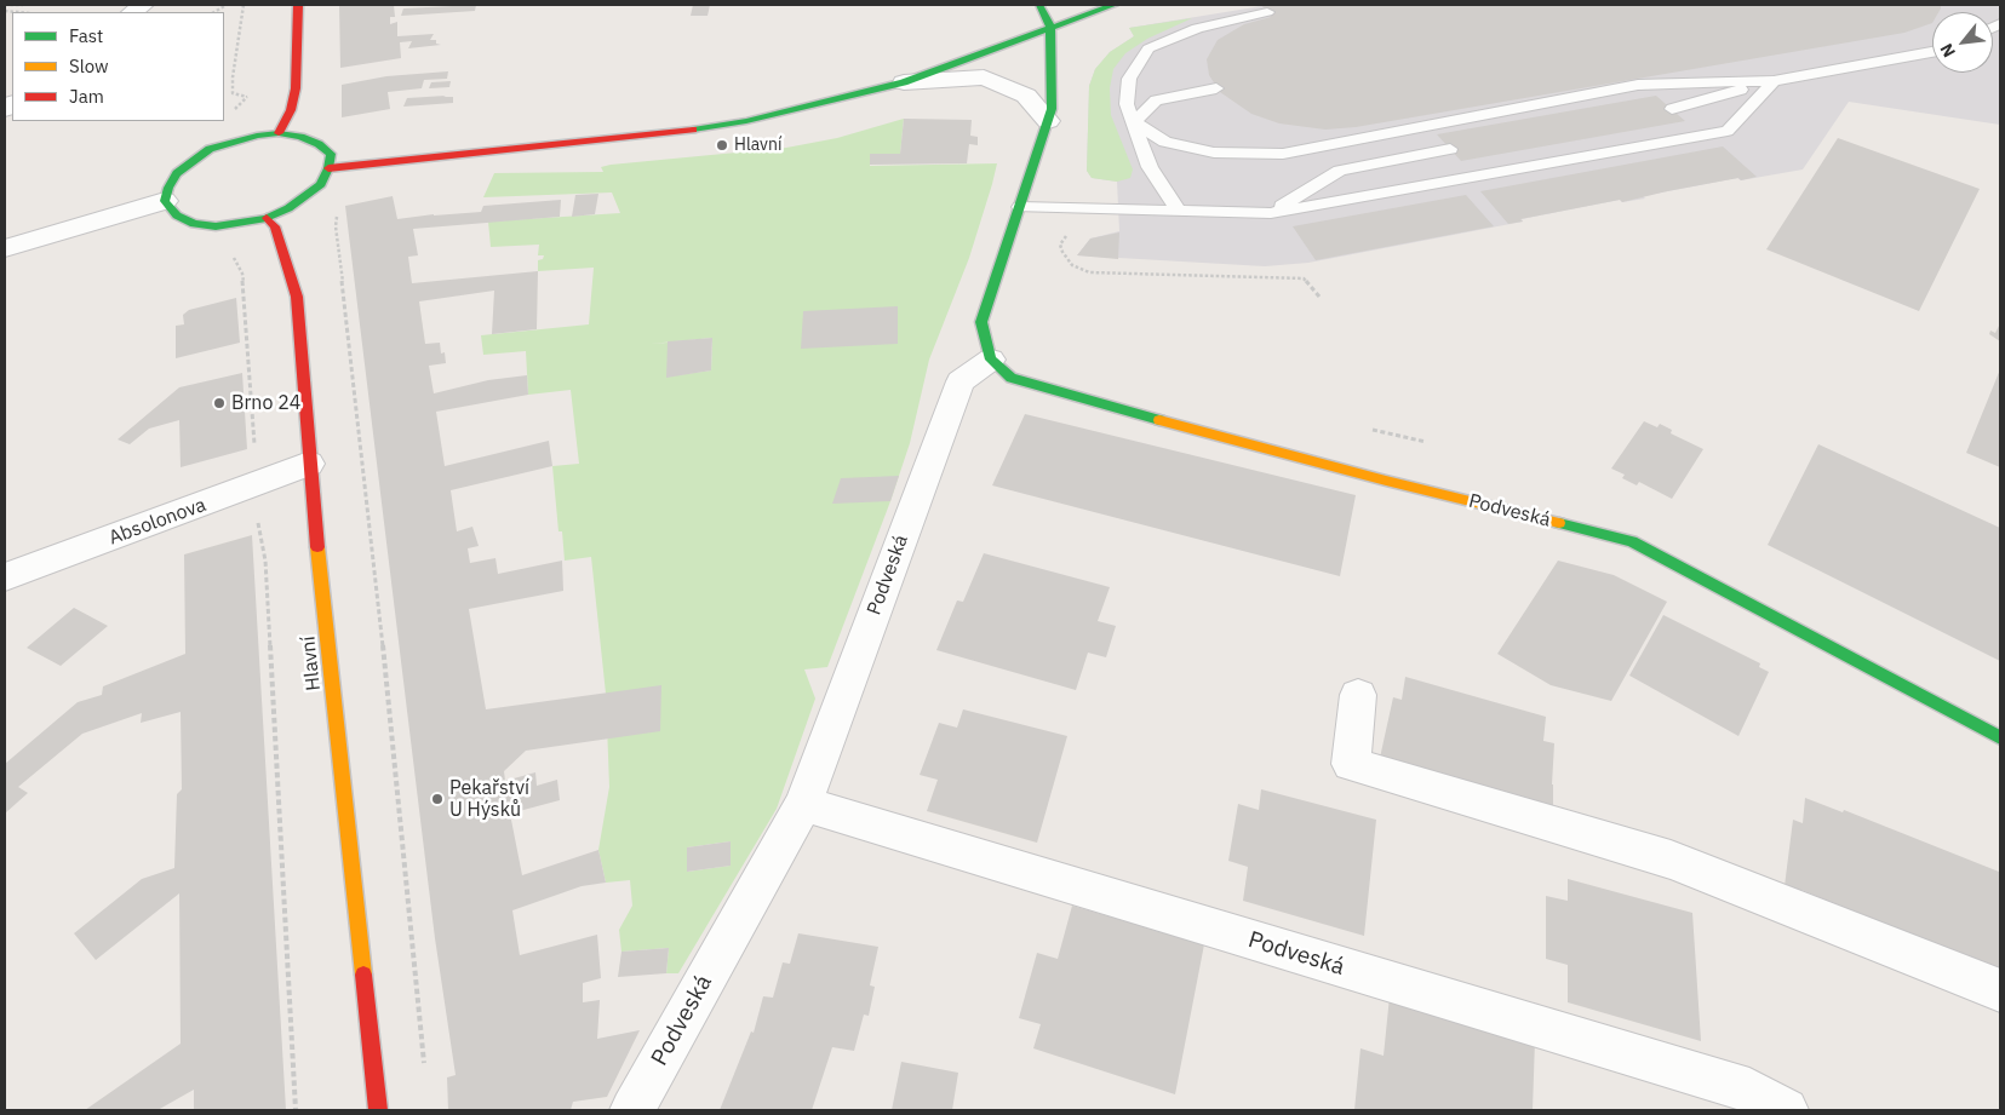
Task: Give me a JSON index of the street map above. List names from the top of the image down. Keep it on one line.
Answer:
{"streets":{"street":["Podveská","Absolonova","Hlavní"]},"crossings":[["Absolonova","Hlavní"]],"places":["Hlavní","Brno 24","Pekařství U Hýsků"],"legend":["Fast","Slow","Jam"],"north":"bottom left"}
